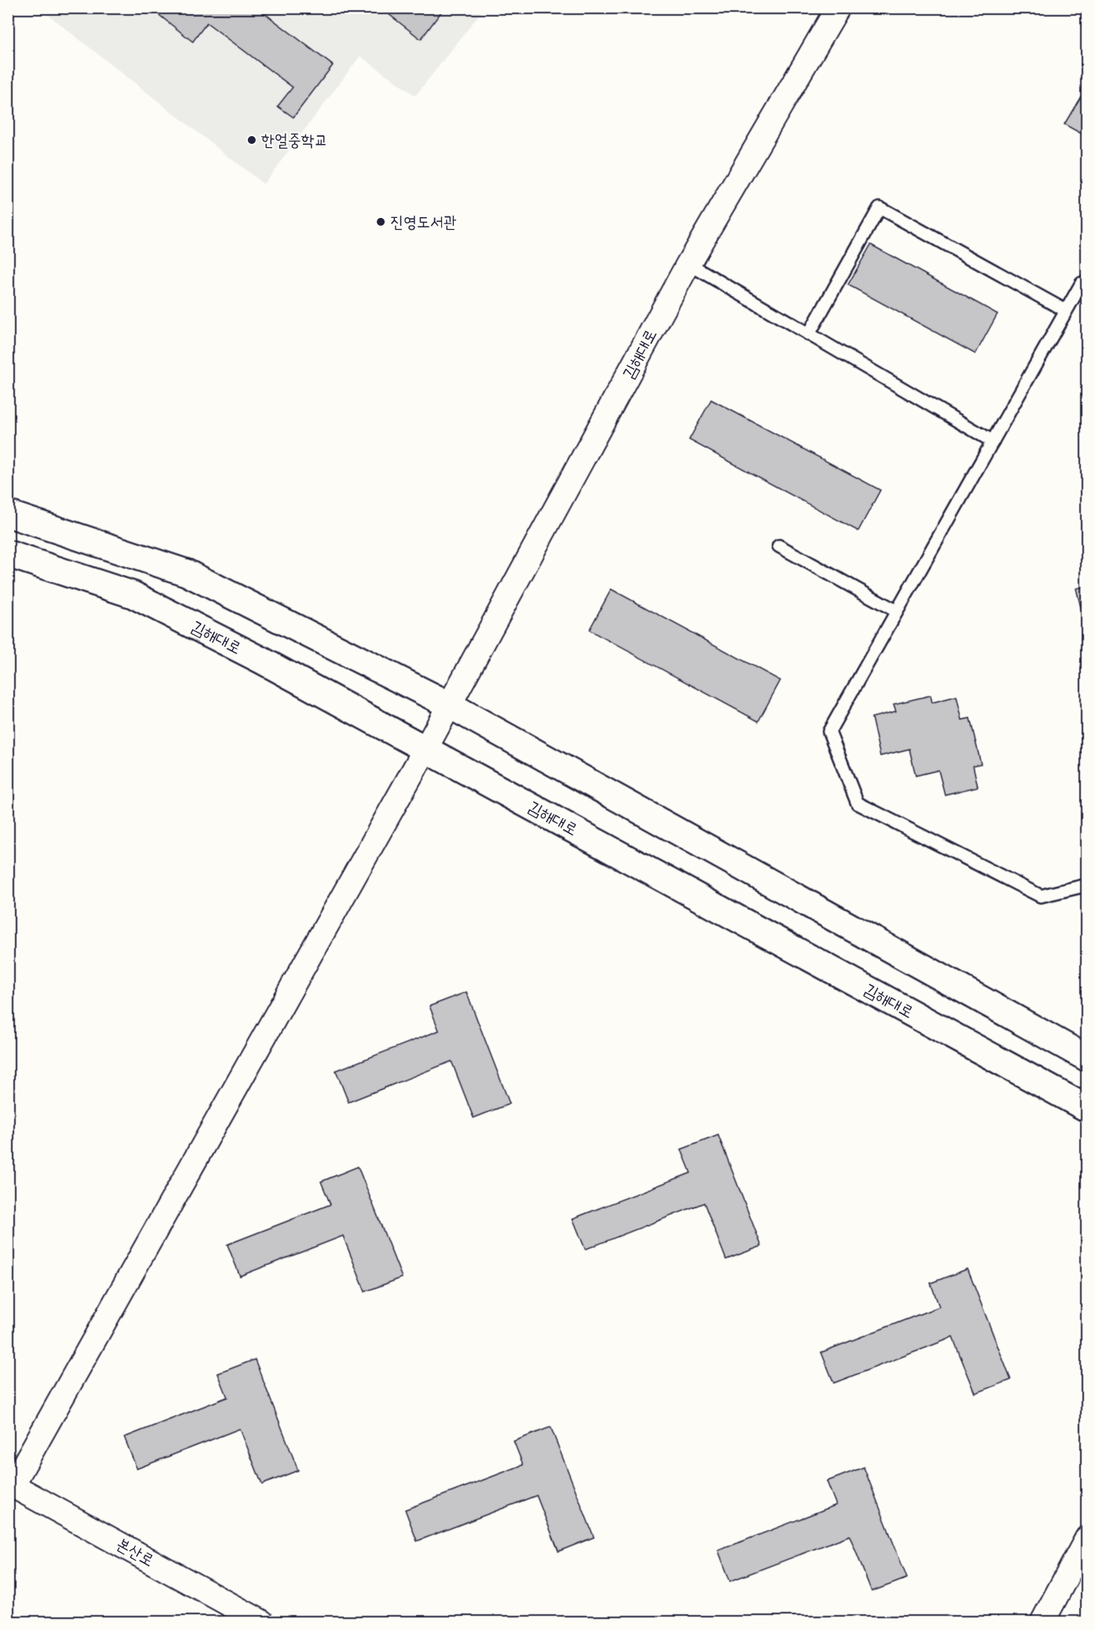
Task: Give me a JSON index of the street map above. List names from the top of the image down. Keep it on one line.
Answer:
{"streets":{"main road":["김해대로"],"street":["본산로"]},"crossings":[["김해대로","본산로"]],"places":["한얼중학교","진영도서관"]}
